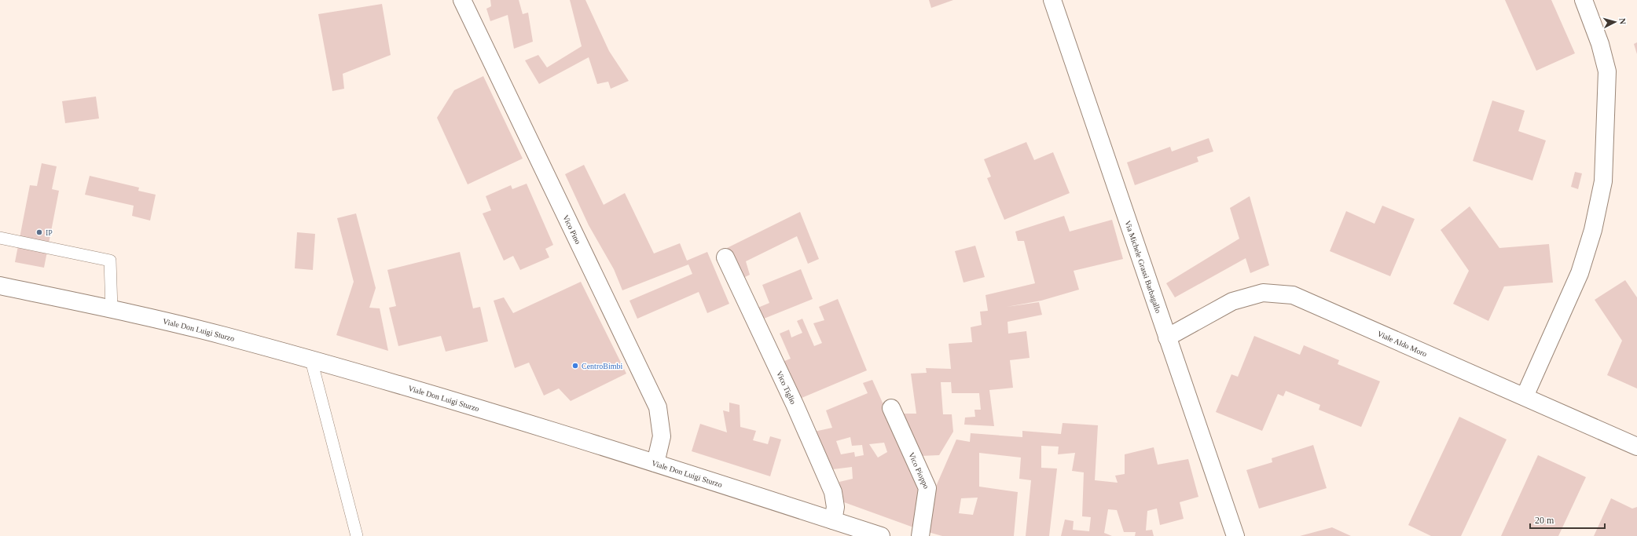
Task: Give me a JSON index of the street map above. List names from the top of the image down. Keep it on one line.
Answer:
{"streets":{"street":["Vico Pino","Via Michele Grassi Barbagallo","Viale Don Luigi Sturzo","Viale Aldo Moro","Vico Tiglio","Vico Pioppo"]},"crossings":[["Vico Pino","Viale Don Luigi Sturzo"],["Via Michele Grassi Barbagallo","Viale Aldo Moro"],["Viale Don Luigi Sturzo","Vico Tiglio"]],"places":["IP","CentroBimbi"],"scale_bar":"20 m","north":"right"}
